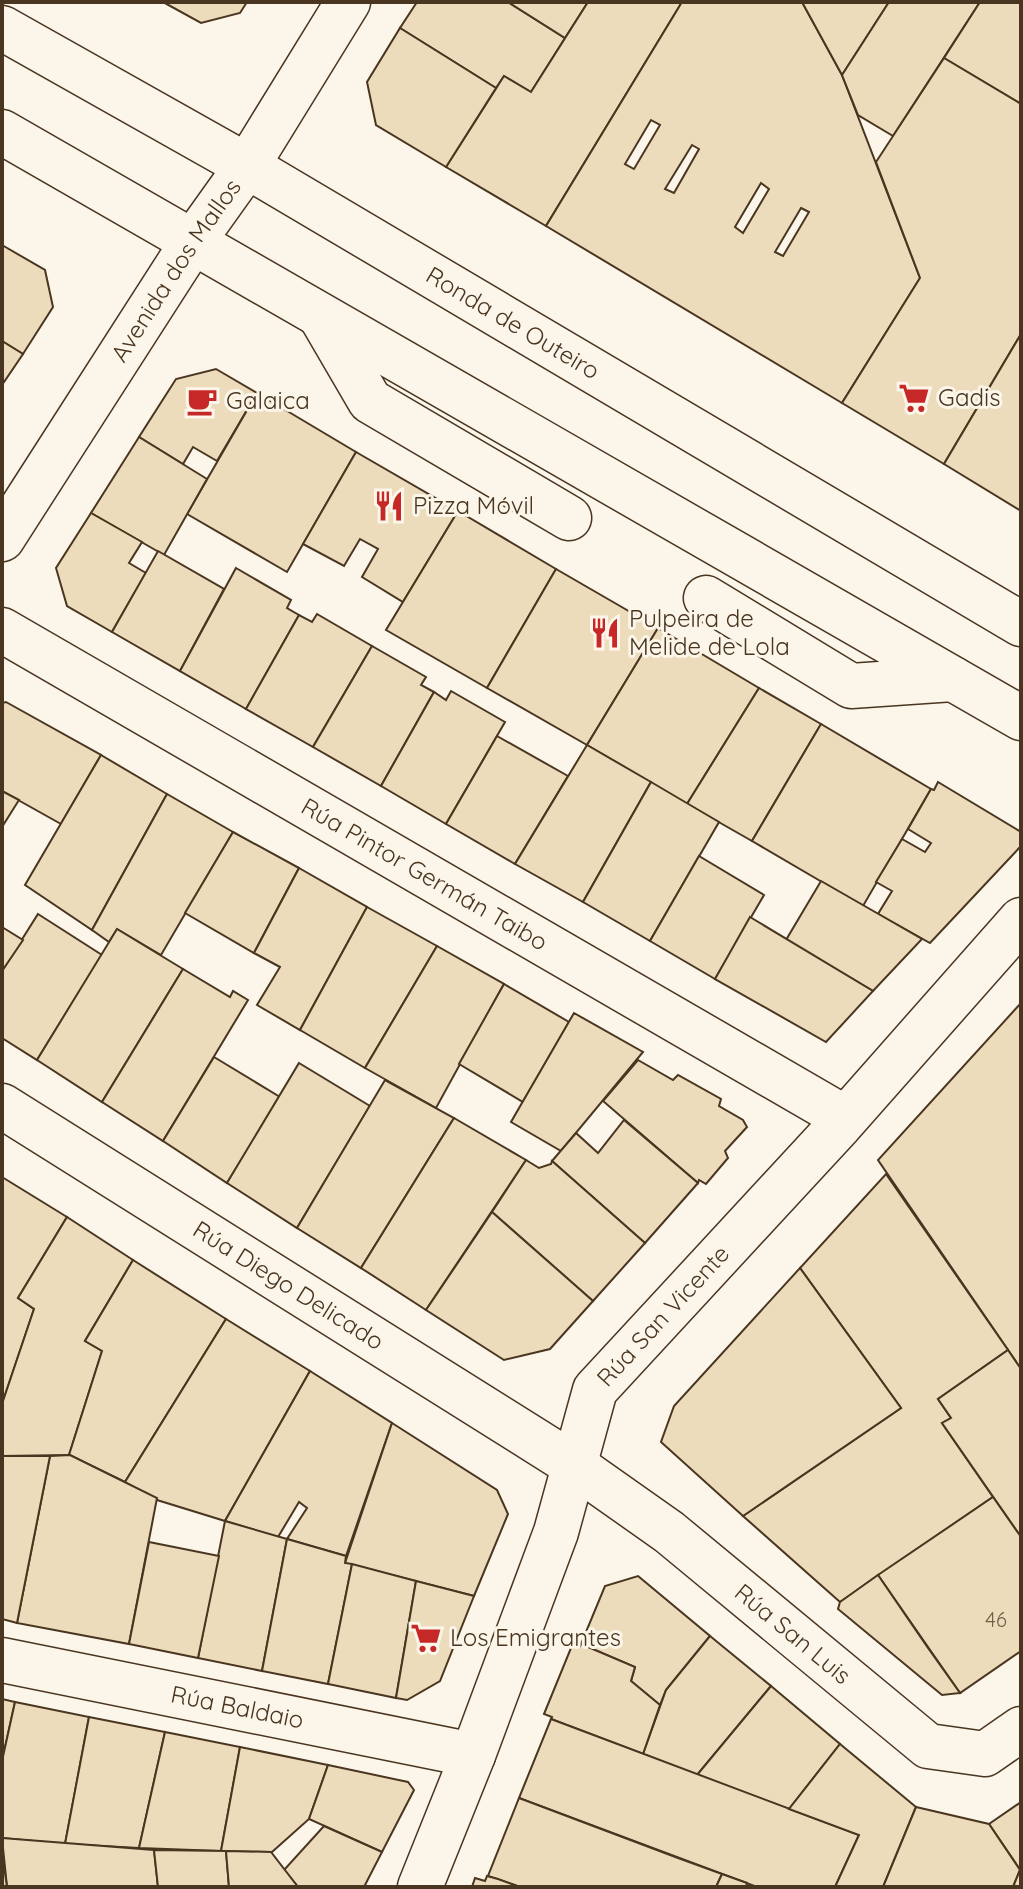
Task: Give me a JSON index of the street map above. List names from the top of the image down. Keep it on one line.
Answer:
{"streets":{"street":["Avenida dos Mallos","Ronda de Outeiro","Rúa Pintor Germán Taibo","Rúa Diego Delicado","Rúa San Vicente","Rúa San Luis","Rúa Baldaio"]},"crossings":[["Avenida dos Mallos","Ronda de Outeiro"],["Rúa Pintor Germán Taibo","Rúa San Vicente"],["Rúa Diego Delicado","Rúa San Vicente"],["Rúa Diego Delicado","Rúa San Luis"],["Rúa San Vicente","Rúa San Luis"],["Rúa San Vicente","Rúa Baldaio"]],"places":{"supermarket":["Gadis","Los Emigrantes"],"cafe":["Galaica"],"restaurant":["Pizza Móvil","Pulpeira de Melide de Lola"]},"house_numbers":["46"]}
